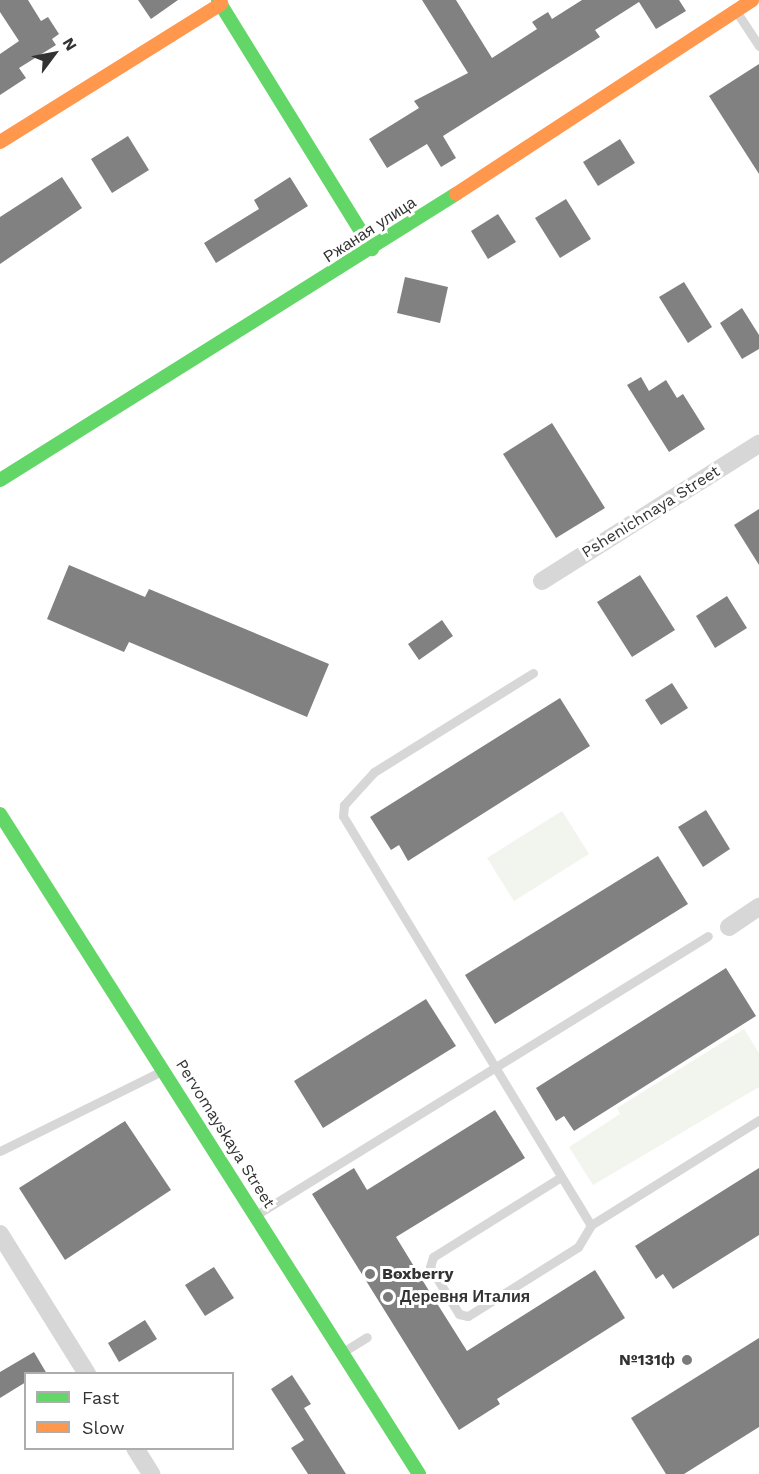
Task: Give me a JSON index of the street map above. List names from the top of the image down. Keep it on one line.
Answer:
{"streets":{"street":["Ржаная улица","Pshenichnaya Street","Pervomayskaya Street"]},"places":["Boxberry","Деревня Италия","№131ф"],"legend":["Fast","Slow"],"north":"top right"}
